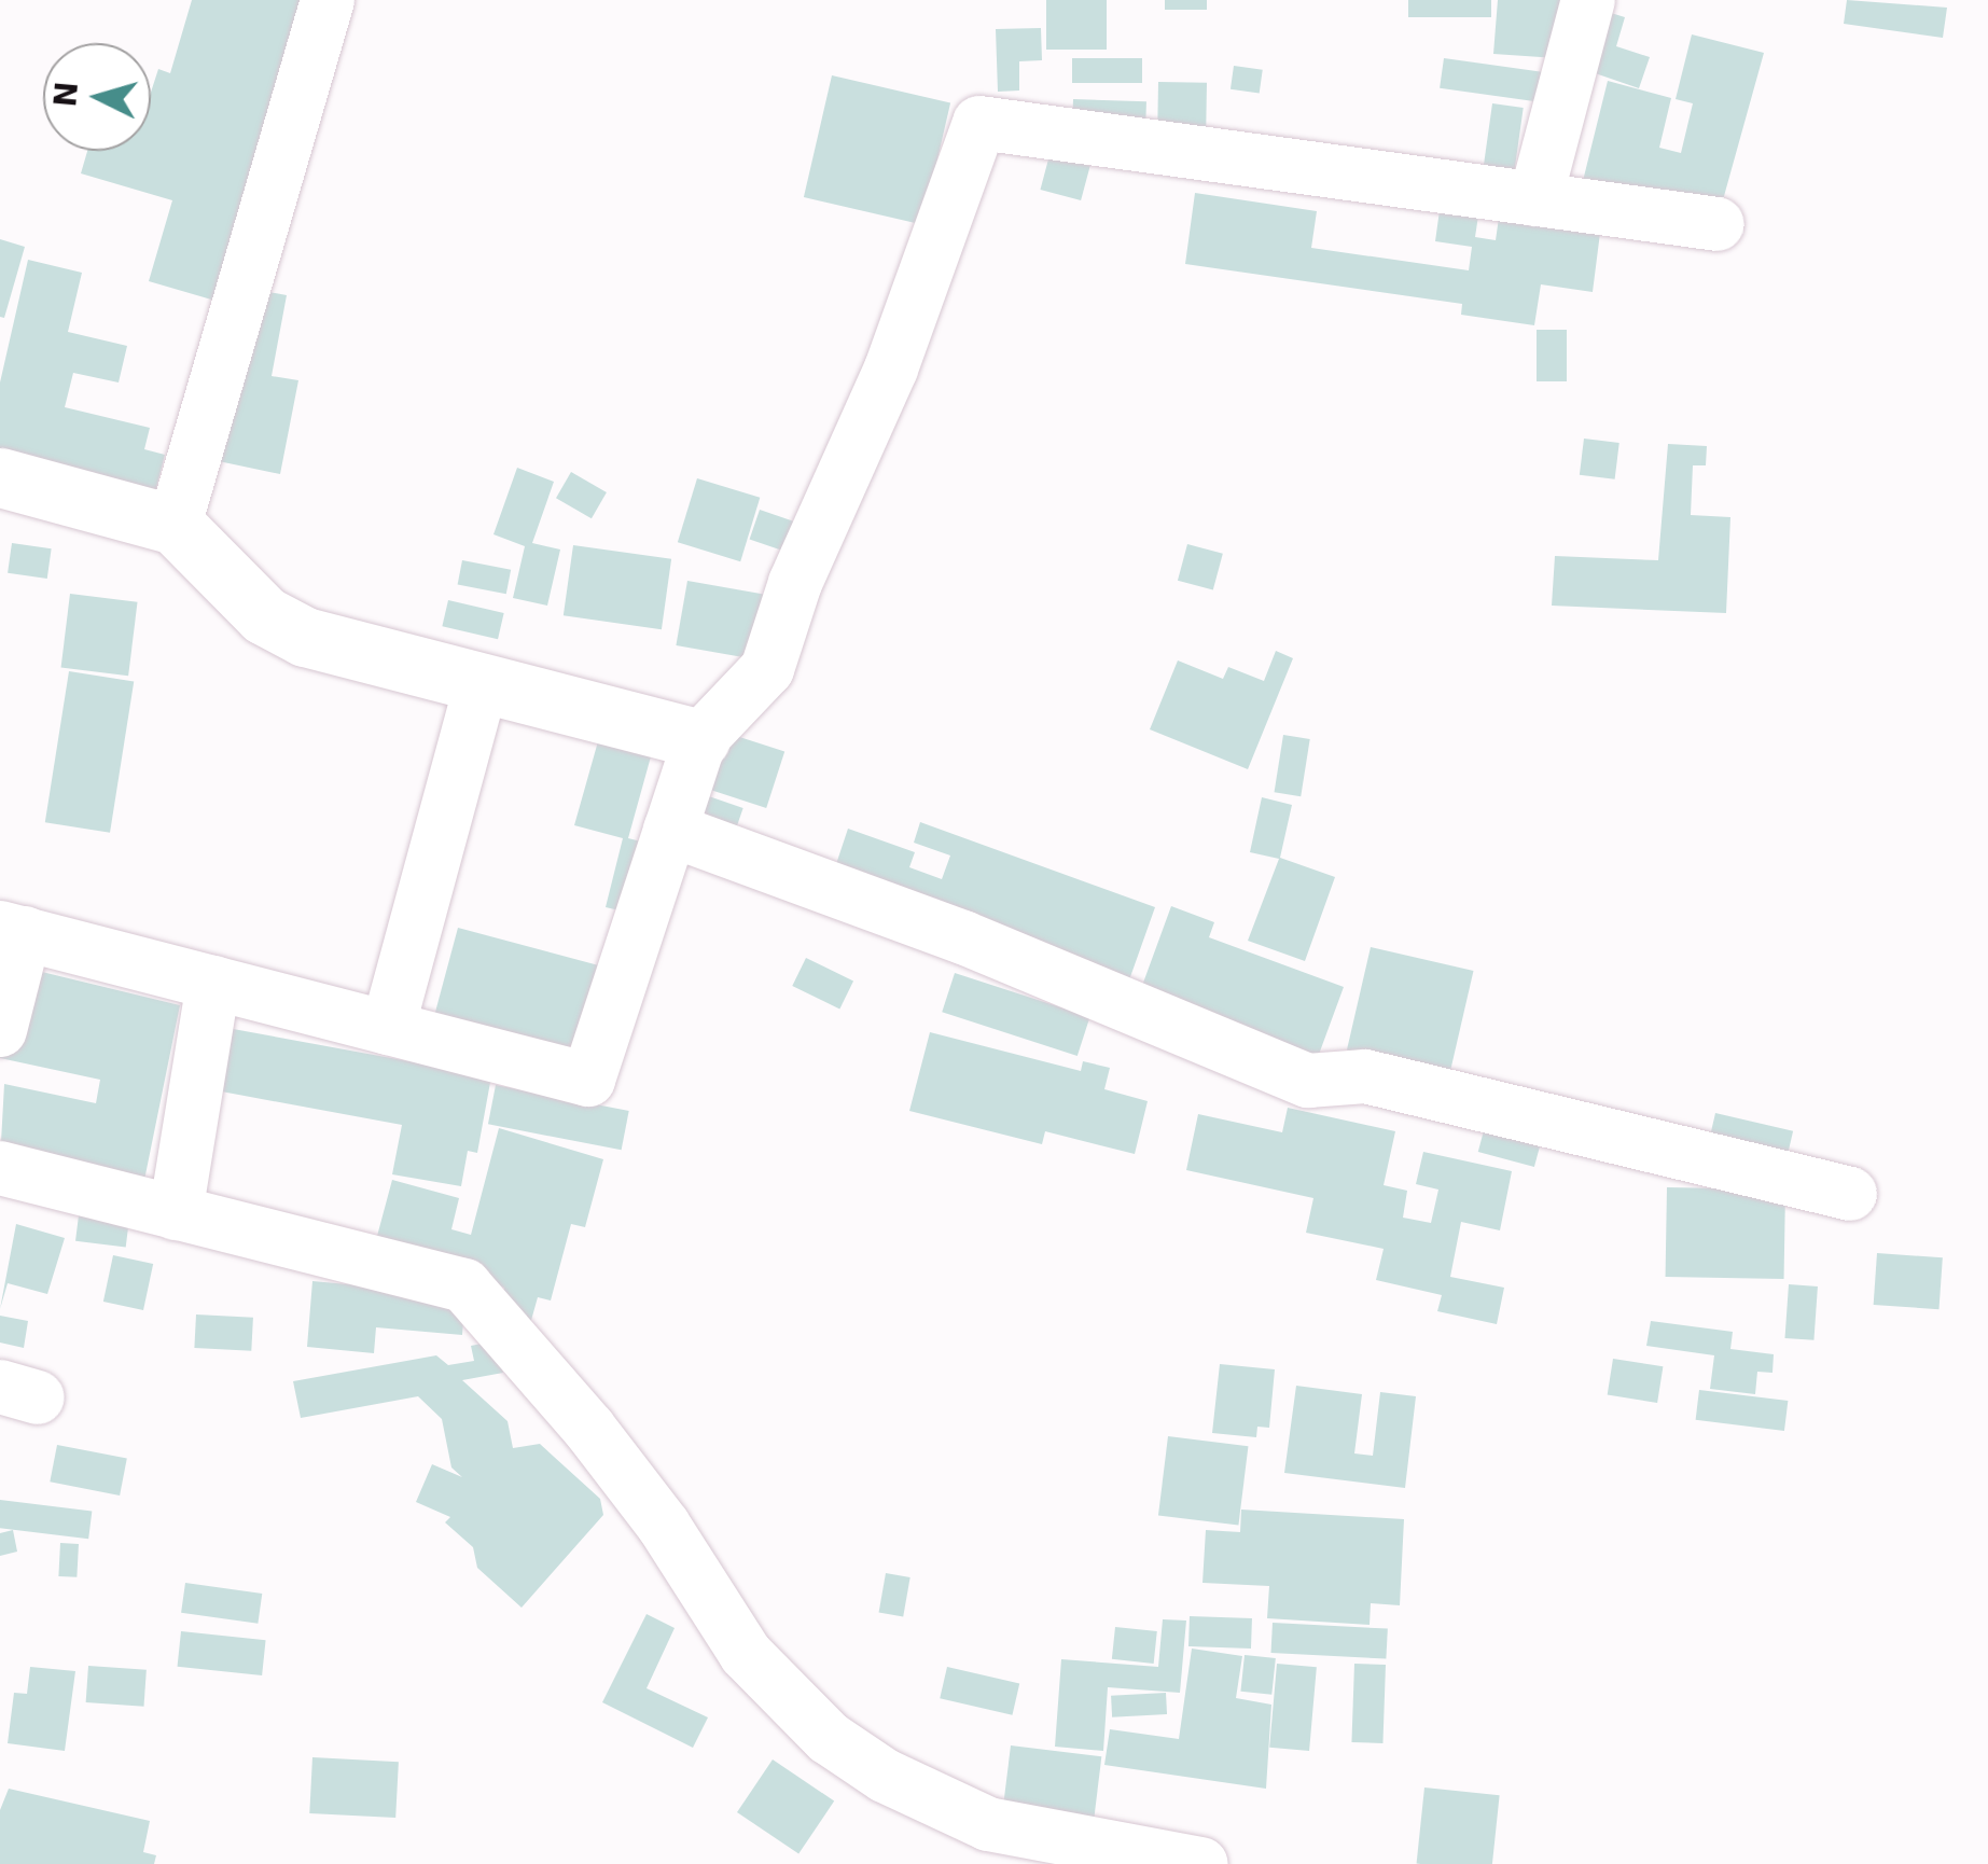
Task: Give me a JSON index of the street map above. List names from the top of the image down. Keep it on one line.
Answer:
{"north":"left"}
